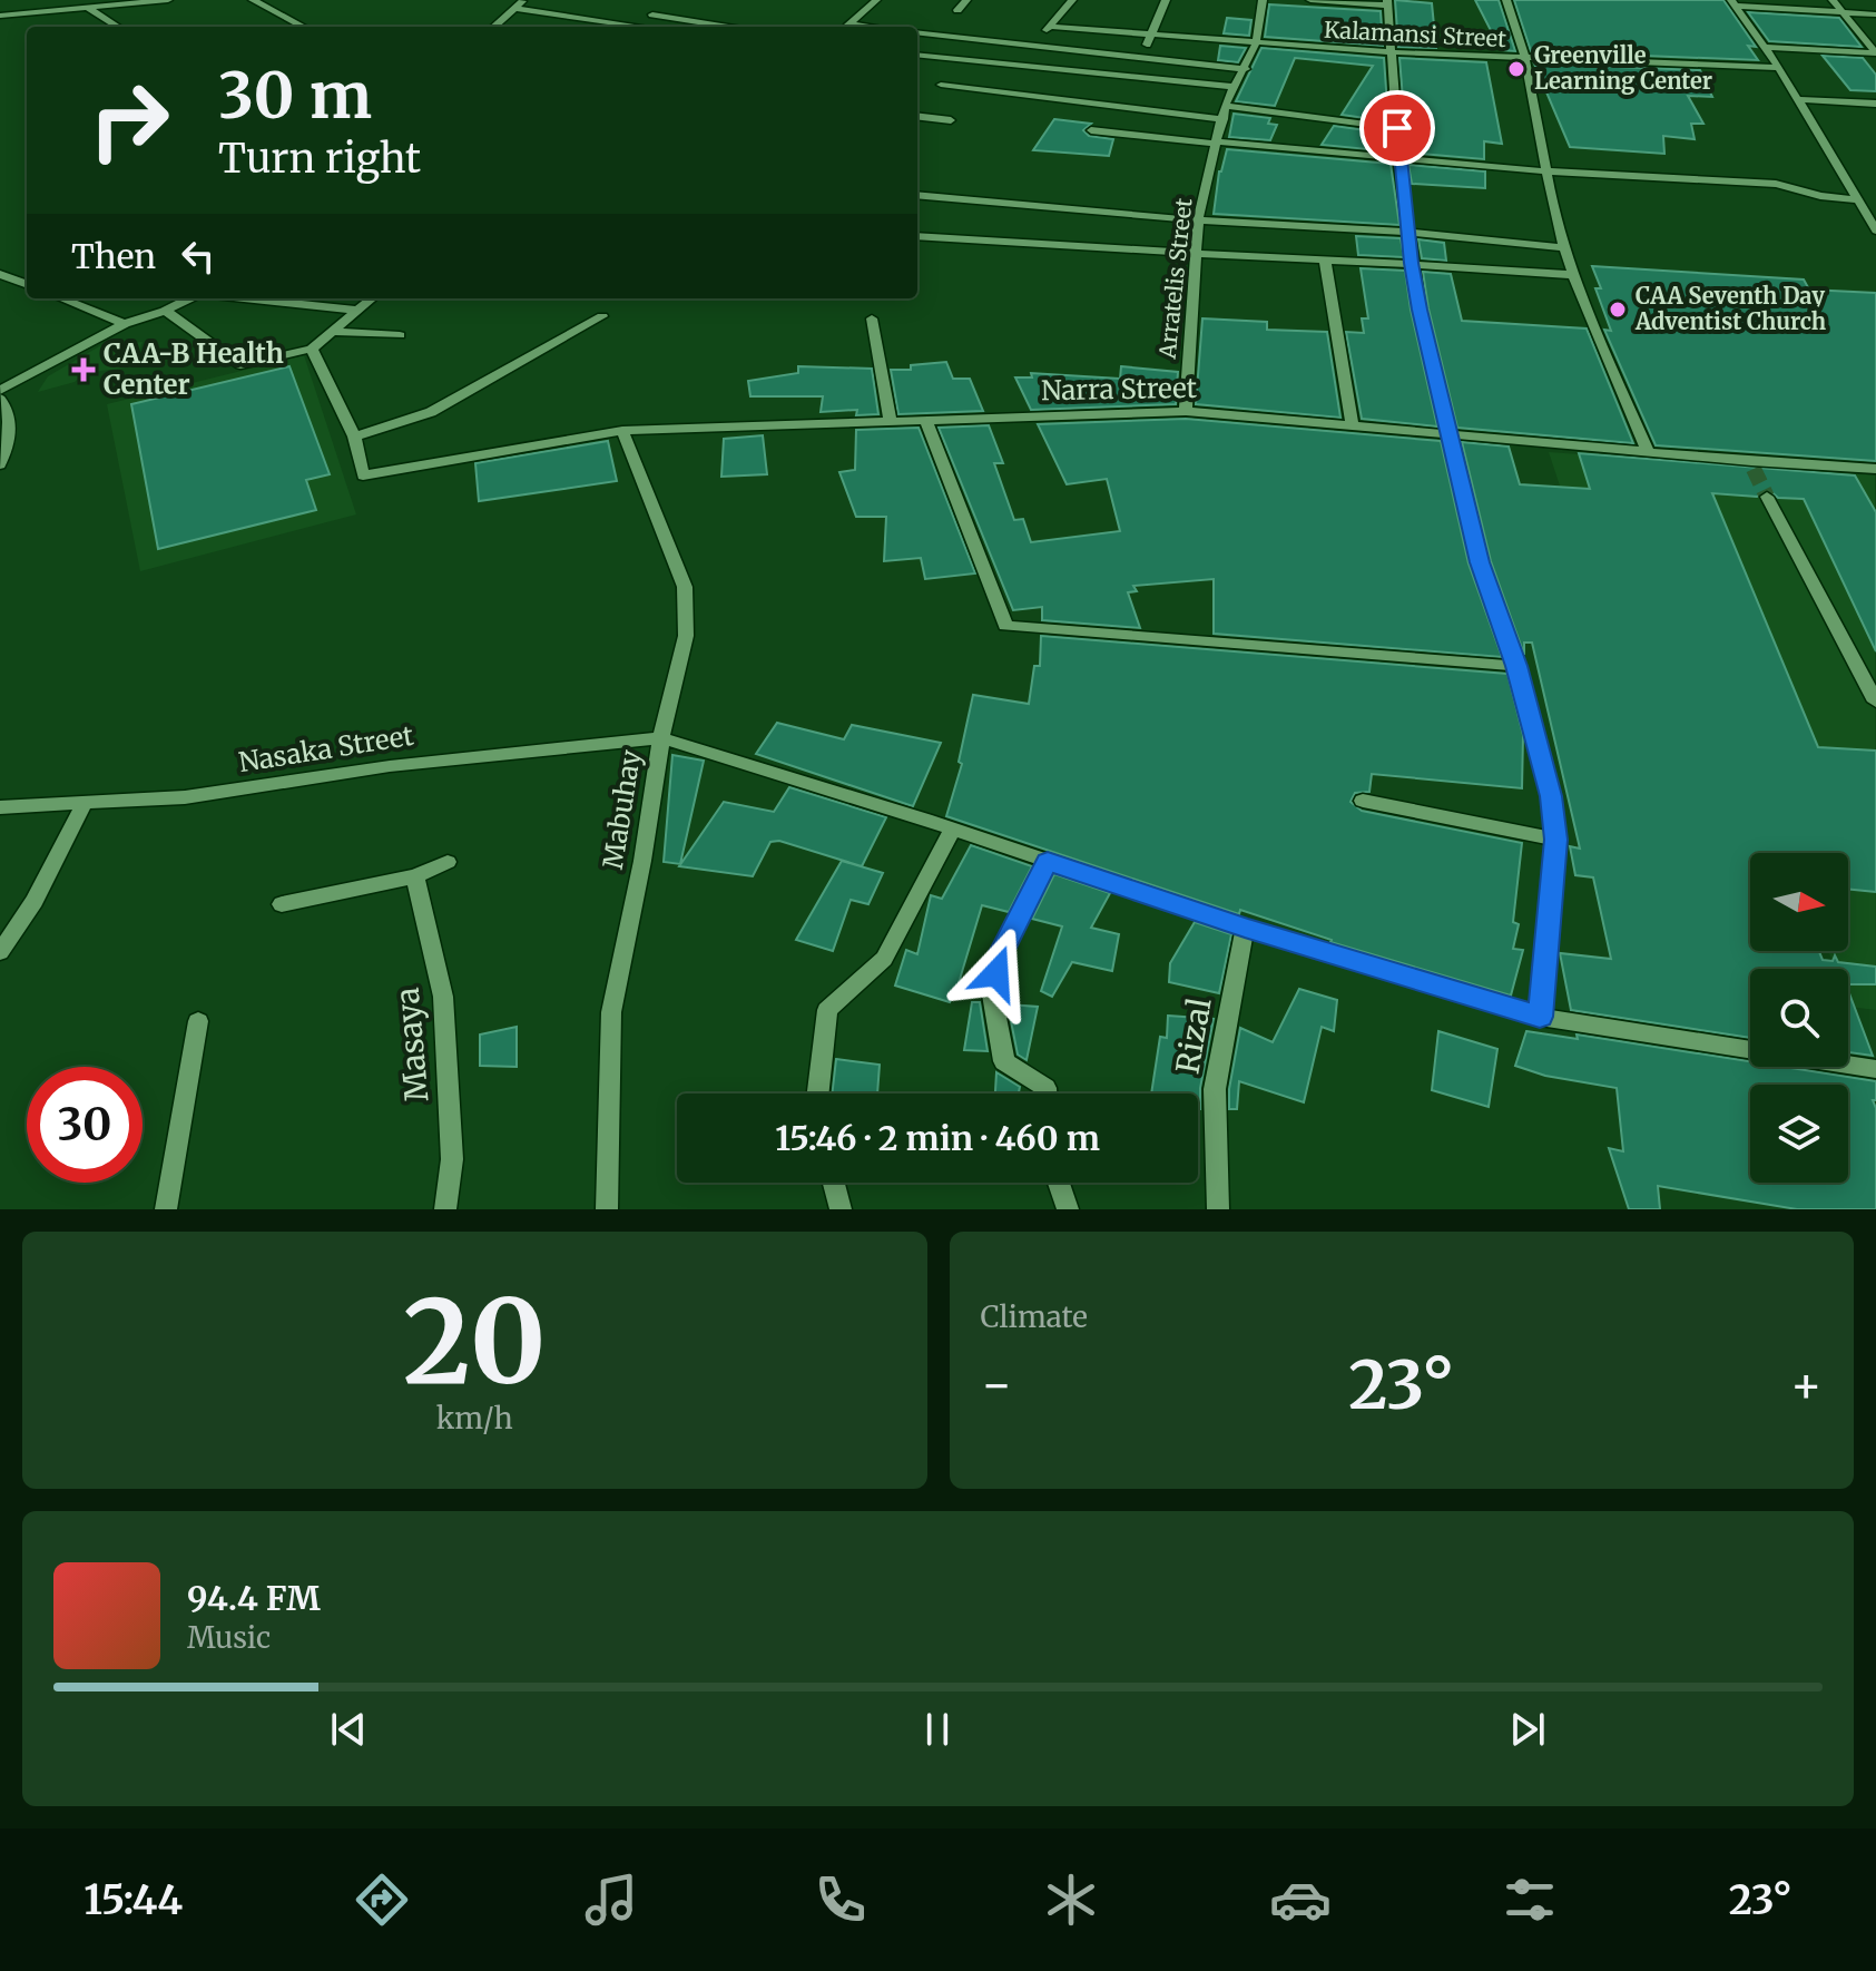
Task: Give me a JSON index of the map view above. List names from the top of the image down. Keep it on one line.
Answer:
{"streets":{"street":["Kalamansi Street","Arratelis Street","Narra Street","Nasaka Street","Mabuhay","Rizal","Masaya"]},"crossings":[["Kalamansi Street","Arratelis Street"],["Arratelis Street","Narra Street"],["Narra Street","Mabuhay"],["Nasaka Street","Mabuhay"]],"places":{"other":["Greenville Learning Center","CAA Seventh Day Adventist Church"],"health":["CAA-B Health Center"]},"north":"right","page":{"turn":["30 m","Turn right"],"then":"Then","limit":"30","trip":"15:46 · 2 min · 460 m","tile":[["20","km/h"],"Climate"],"heat":["−","23°","+"],"song":["94.4 FM","Music"],"tabs":["15:44","23°"]}}
